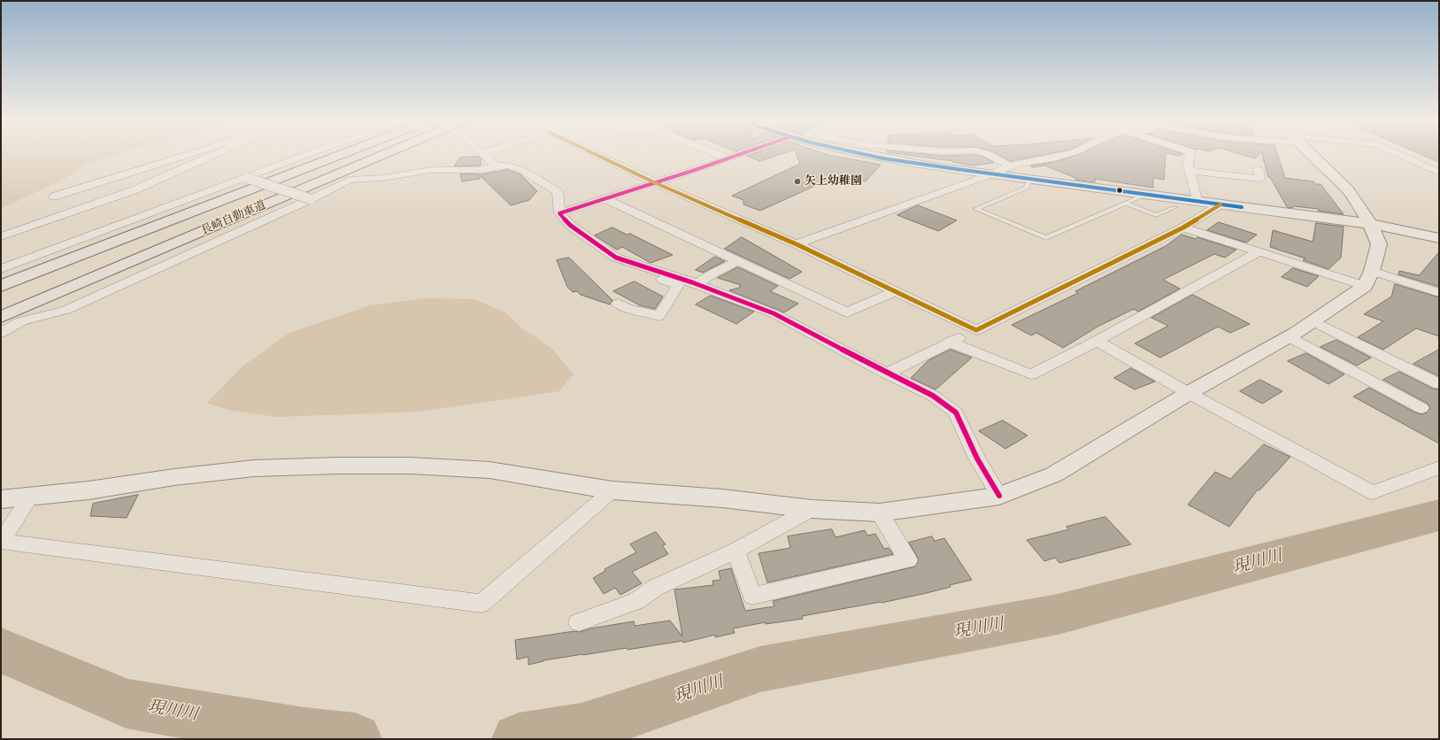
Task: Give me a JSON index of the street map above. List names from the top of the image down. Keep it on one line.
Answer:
{"streets":{"highway":["長崎自動車道"]},"water":["現川川"],"places":["矢上幼稚園"]}
